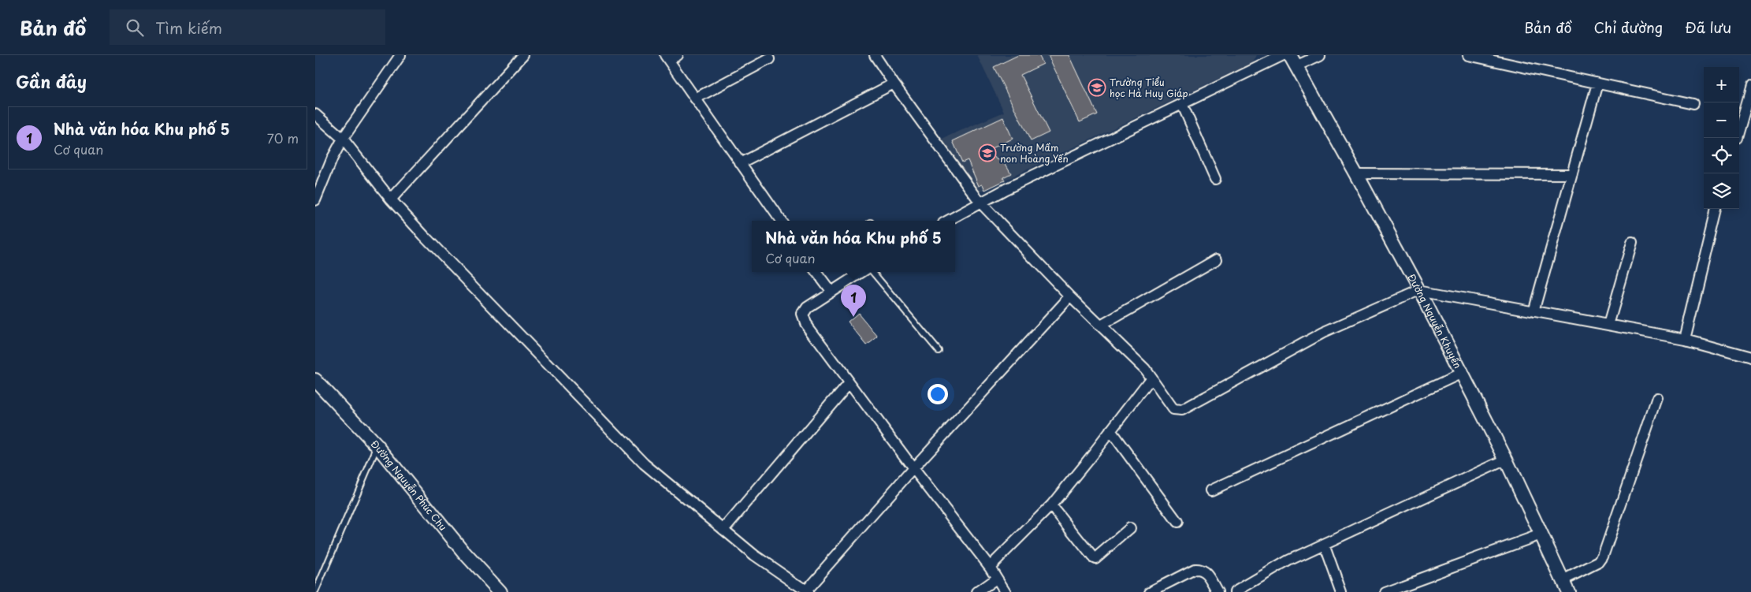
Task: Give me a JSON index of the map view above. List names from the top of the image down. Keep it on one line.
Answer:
{"streets":{"street":["Đường Nguyễn Khuyến","Đường Nguyễn Phúc Chu"]},"places":{"school or university":["Trường Tiểu học Hà Huy Giáp","Trường Mầm non Hoàng Yến"]},"page":{"header":"Bản đồ","search":"Tìm kiếm","nav":["Bản đồ","Chỉ đường","Đã lưu"],"heading":"Gần đây","map_buttons":["+","−"],"list":[{"mark":"1","name":"Nhà văn hóa Khu phố 5","note":"Cơ quan","value":"70 m"}],"popup":["Nhà văn hóa Khu phố 5","Cơ quan"],"pins":"1"}}
